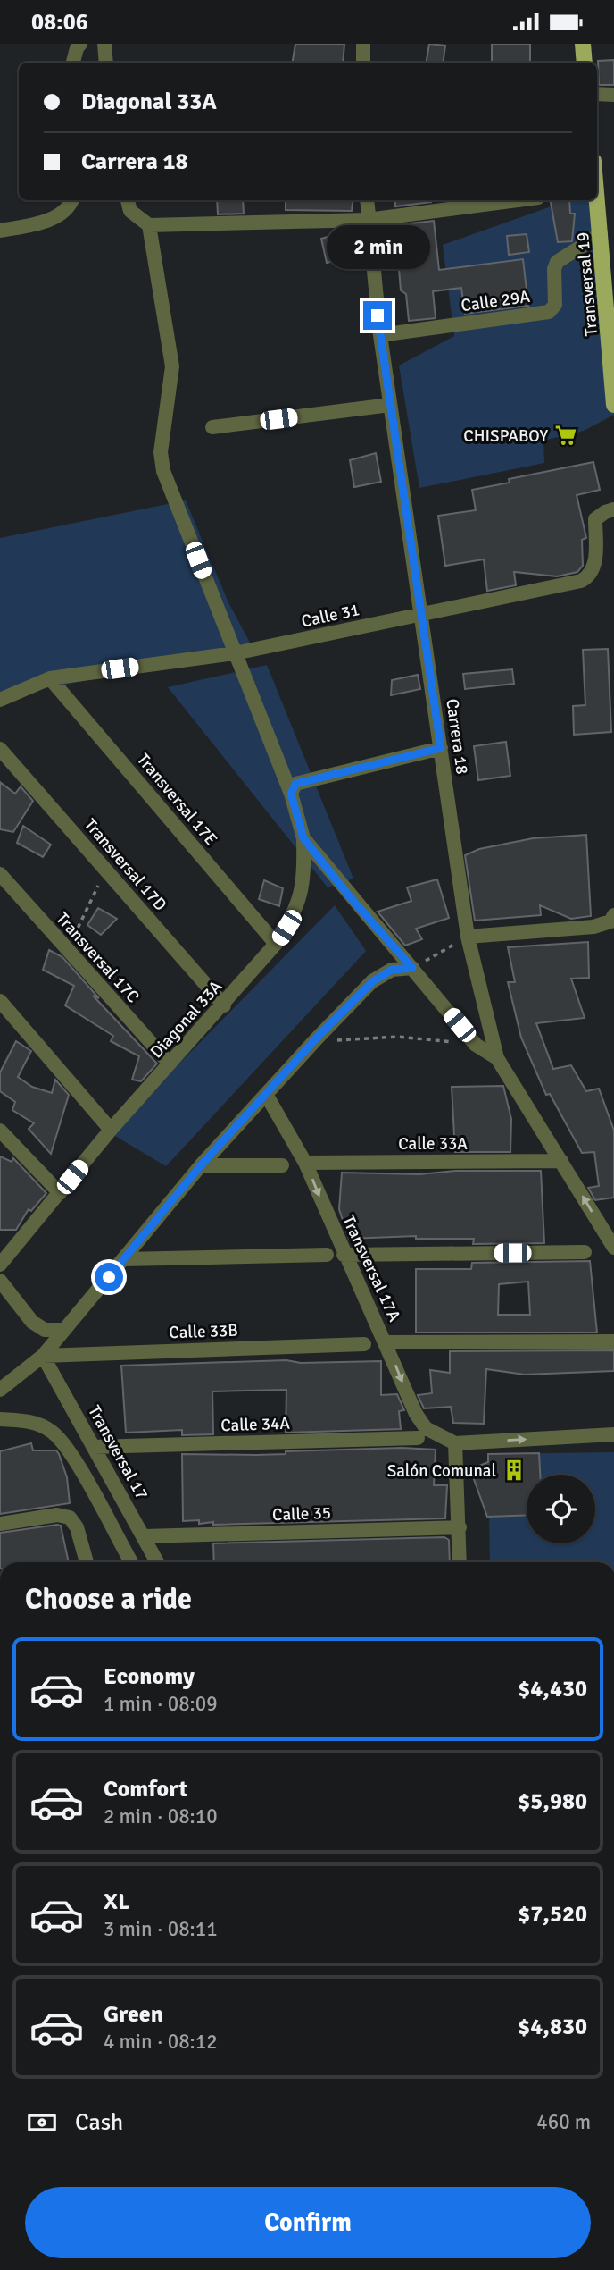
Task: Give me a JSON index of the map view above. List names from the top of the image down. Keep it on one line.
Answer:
{"streets":{"main road":["Transversal 19"],"street":["Calle 29A","Calle 31","Carrera 18","Transversal 17E","Transversal 17D","Transversal 17C","Diagonal 33A","Calle 33A","Transversal 17A","Calle 33B","Calle 34A","Transversal 17","Calle 35"]},"crossings":[["Transversal 19","Calle 29A"],["Calle 29A","Carrera 18"],["Calle 31","Carrera 18"],["Calle 31","Transversal 17E"],["Carrera 18","Calle 33A"],["Transversal 17E","Diagonal 33A"],["Transversal 17D","Diagonal 33A"],["Transversal 17C","Diagonal 33A"],["Calle 33A","Transversal 17A"],["Calle 33B","Transversal 17"],["Calle 34A","Transversal 17"],["Transversal 17","Calle 35"]],"one_way":["Transversal 17A"],"places":{"supermarket":["CHISPABOY"],"building":["Salón Comunal"]},"page":{"status":"08:06","banner":["Diagonal 33A","Carrera 18"],"bubble":"2 min","heading":"Choose a ride","list":[{"name":"Economy","note":"1 min · 08:09","value":"$4,430"},{"name":"Comfort","note":"2 min · 08:10","value":"$5,980"},{"name":"XL","note":"3 min · 08:11","value":"$7,520"},{"name":"Green","note":"4 min · 08:12","value":"$4,830"}],"pay":["Cash","460 m"],"buttons":"Confirm"}}
